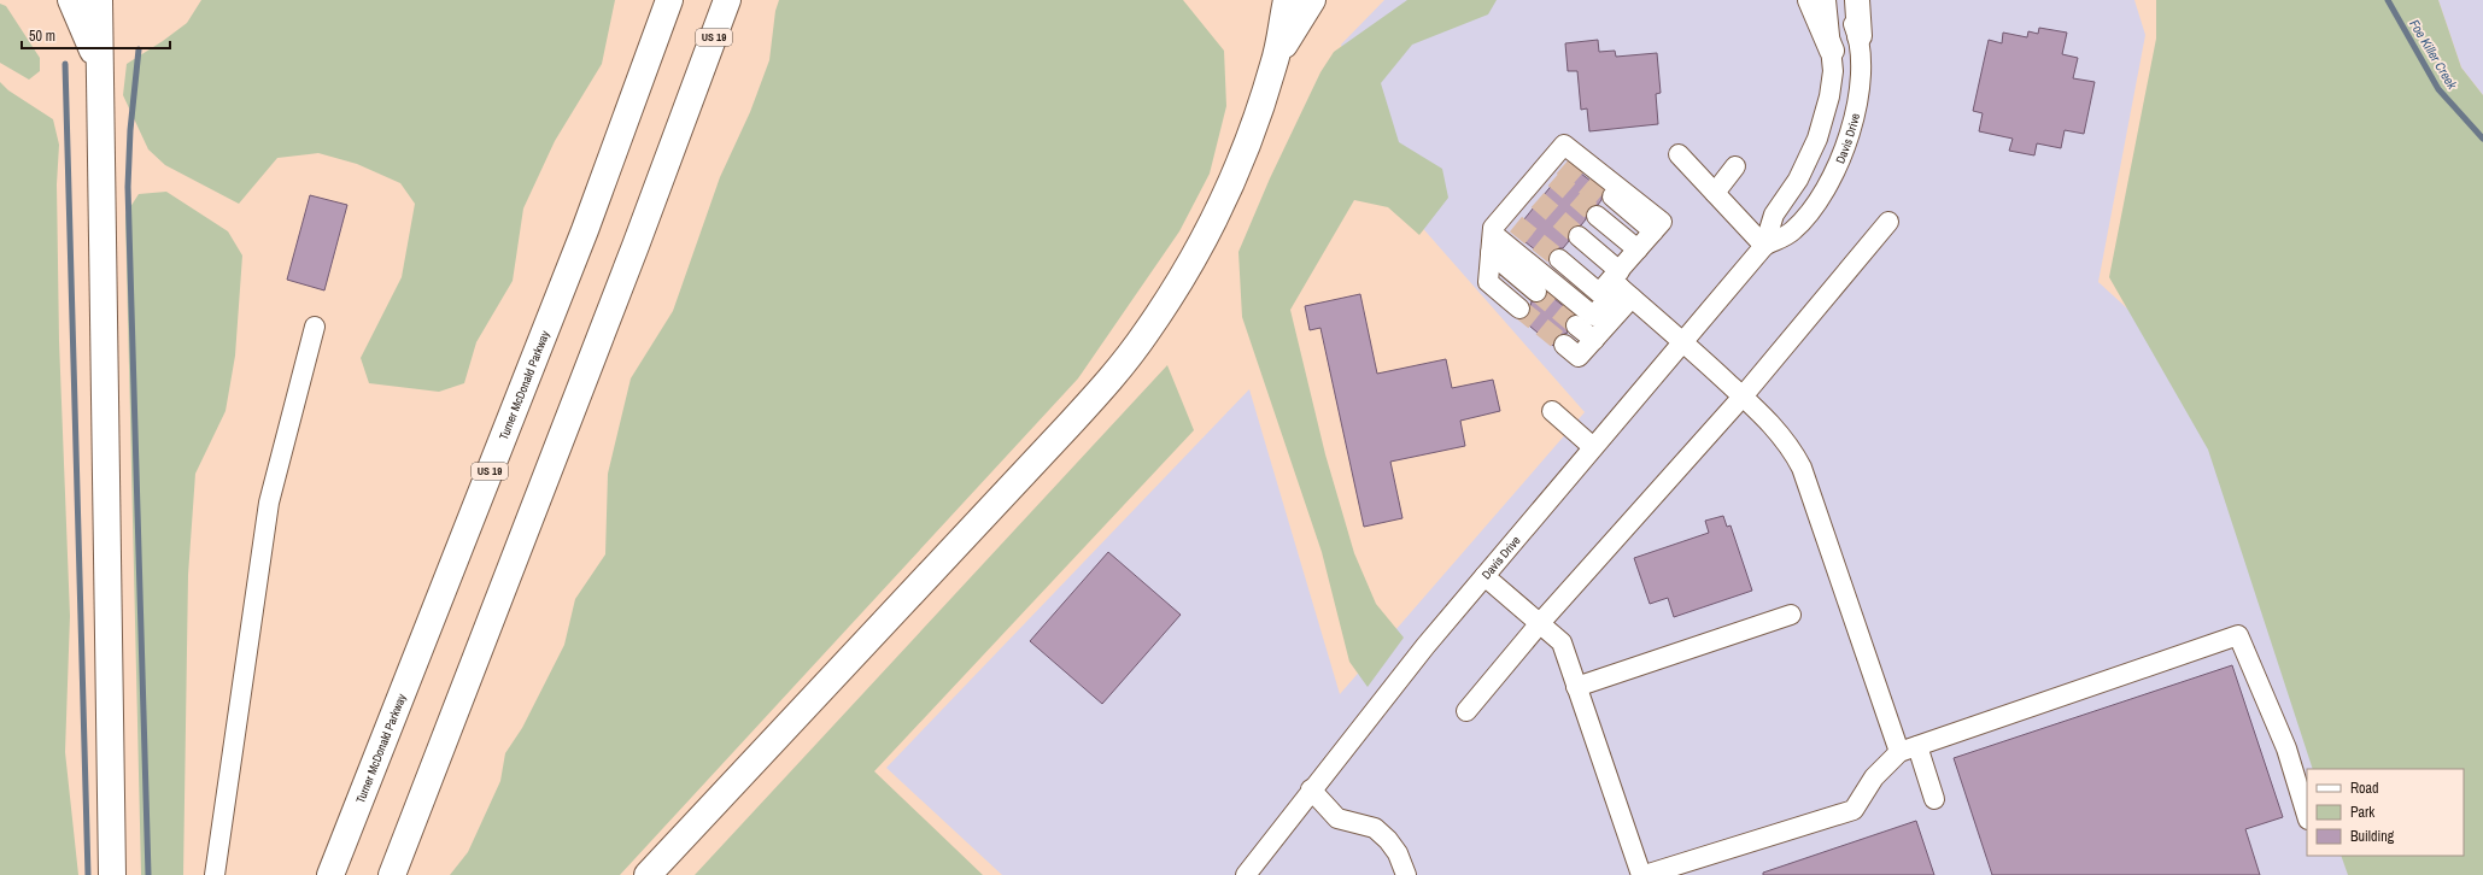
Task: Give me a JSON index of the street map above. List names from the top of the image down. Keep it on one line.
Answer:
{"streets":{"highway":["US 19","Turner McDonald Parkway"],"street":["Davis Drive"]},"water":["Foe Killer Creek"],"legend":["Road","Park","Building"],"scale_bar":"50 m"}
